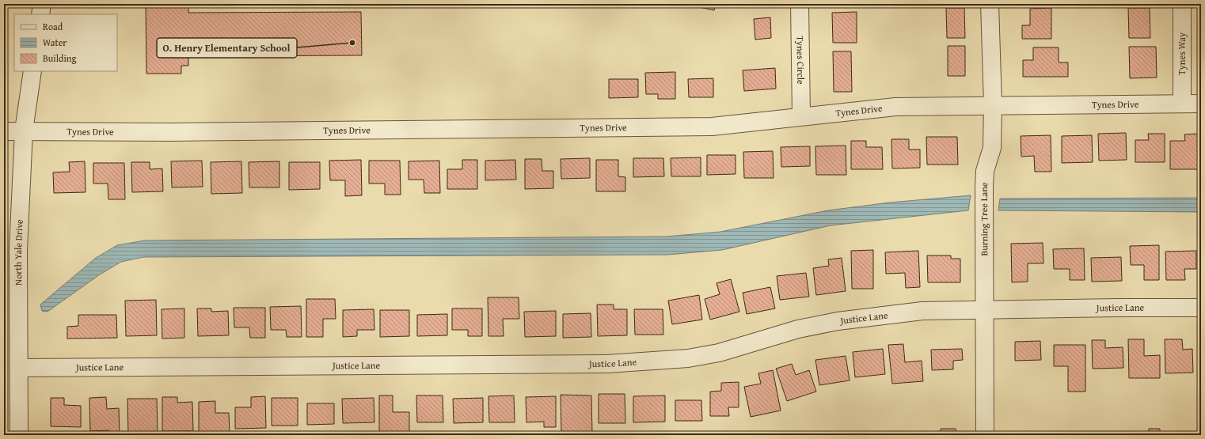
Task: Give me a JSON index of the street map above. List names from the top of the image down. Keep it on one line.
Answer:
{"streets":{"street":["Tynes Way","Tynes Circle","Tynes Drive","Burning Tree Lane","North Yale Drive","Justice Lane"]},"crossings":[["Tynes Way","Tynes Drive"],["Tynes Circle","Tynes Drive"],["Tynes Drive","Burning Tree Lane"],["Tynes Drive","North Yale Drive"],["Burning Tree Lane","Justice Lane"],["North Yale Drive","Justice Lane"]],"places":["O. Henry Elementary School"],"legend":["Road","Water","Building"]}
